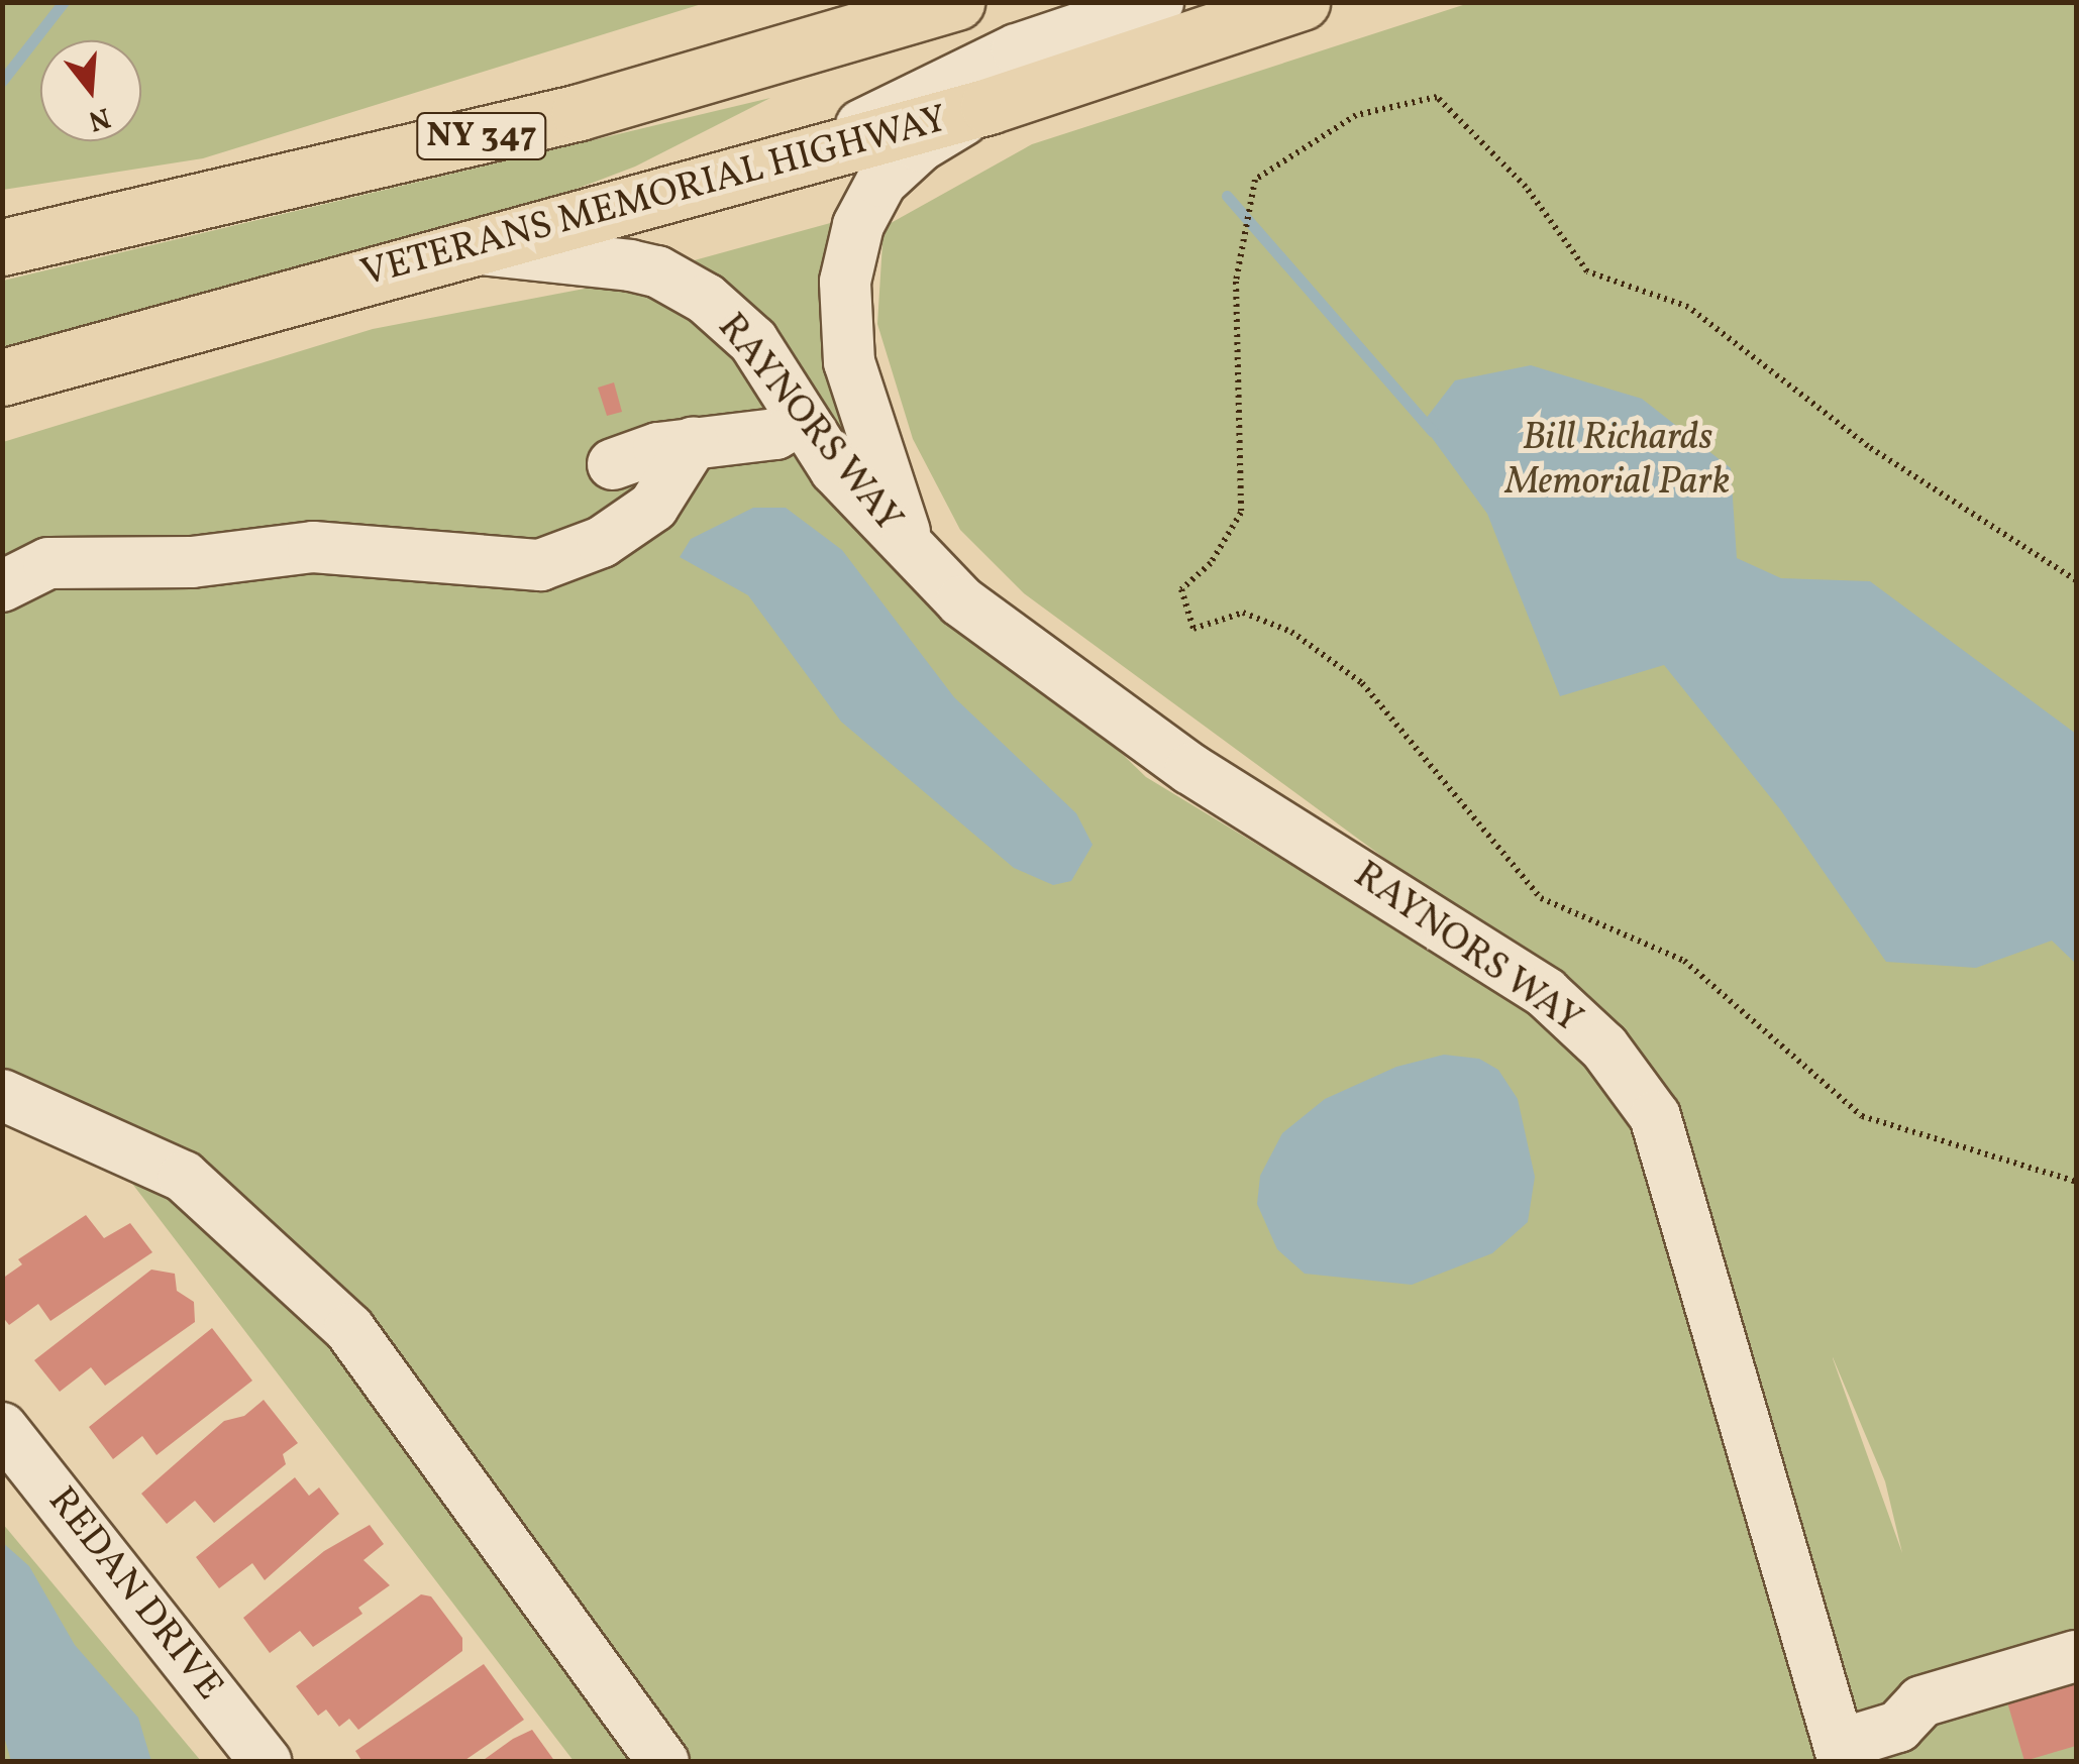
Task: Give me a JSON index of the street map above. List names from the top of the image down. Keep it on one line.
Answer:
{"streets":{"highway":["NY 347","VETERANS MEMORIAL HIGHWAY"],"street":["RAYNORS WAY","REDAN DRIVE"]},"crossings":[["VETERANS MEMORIAL HIGHWAY","RAYNORS WAY"]],"parks":["Bill Richards Memorial Park"],"north":"bottom"}
